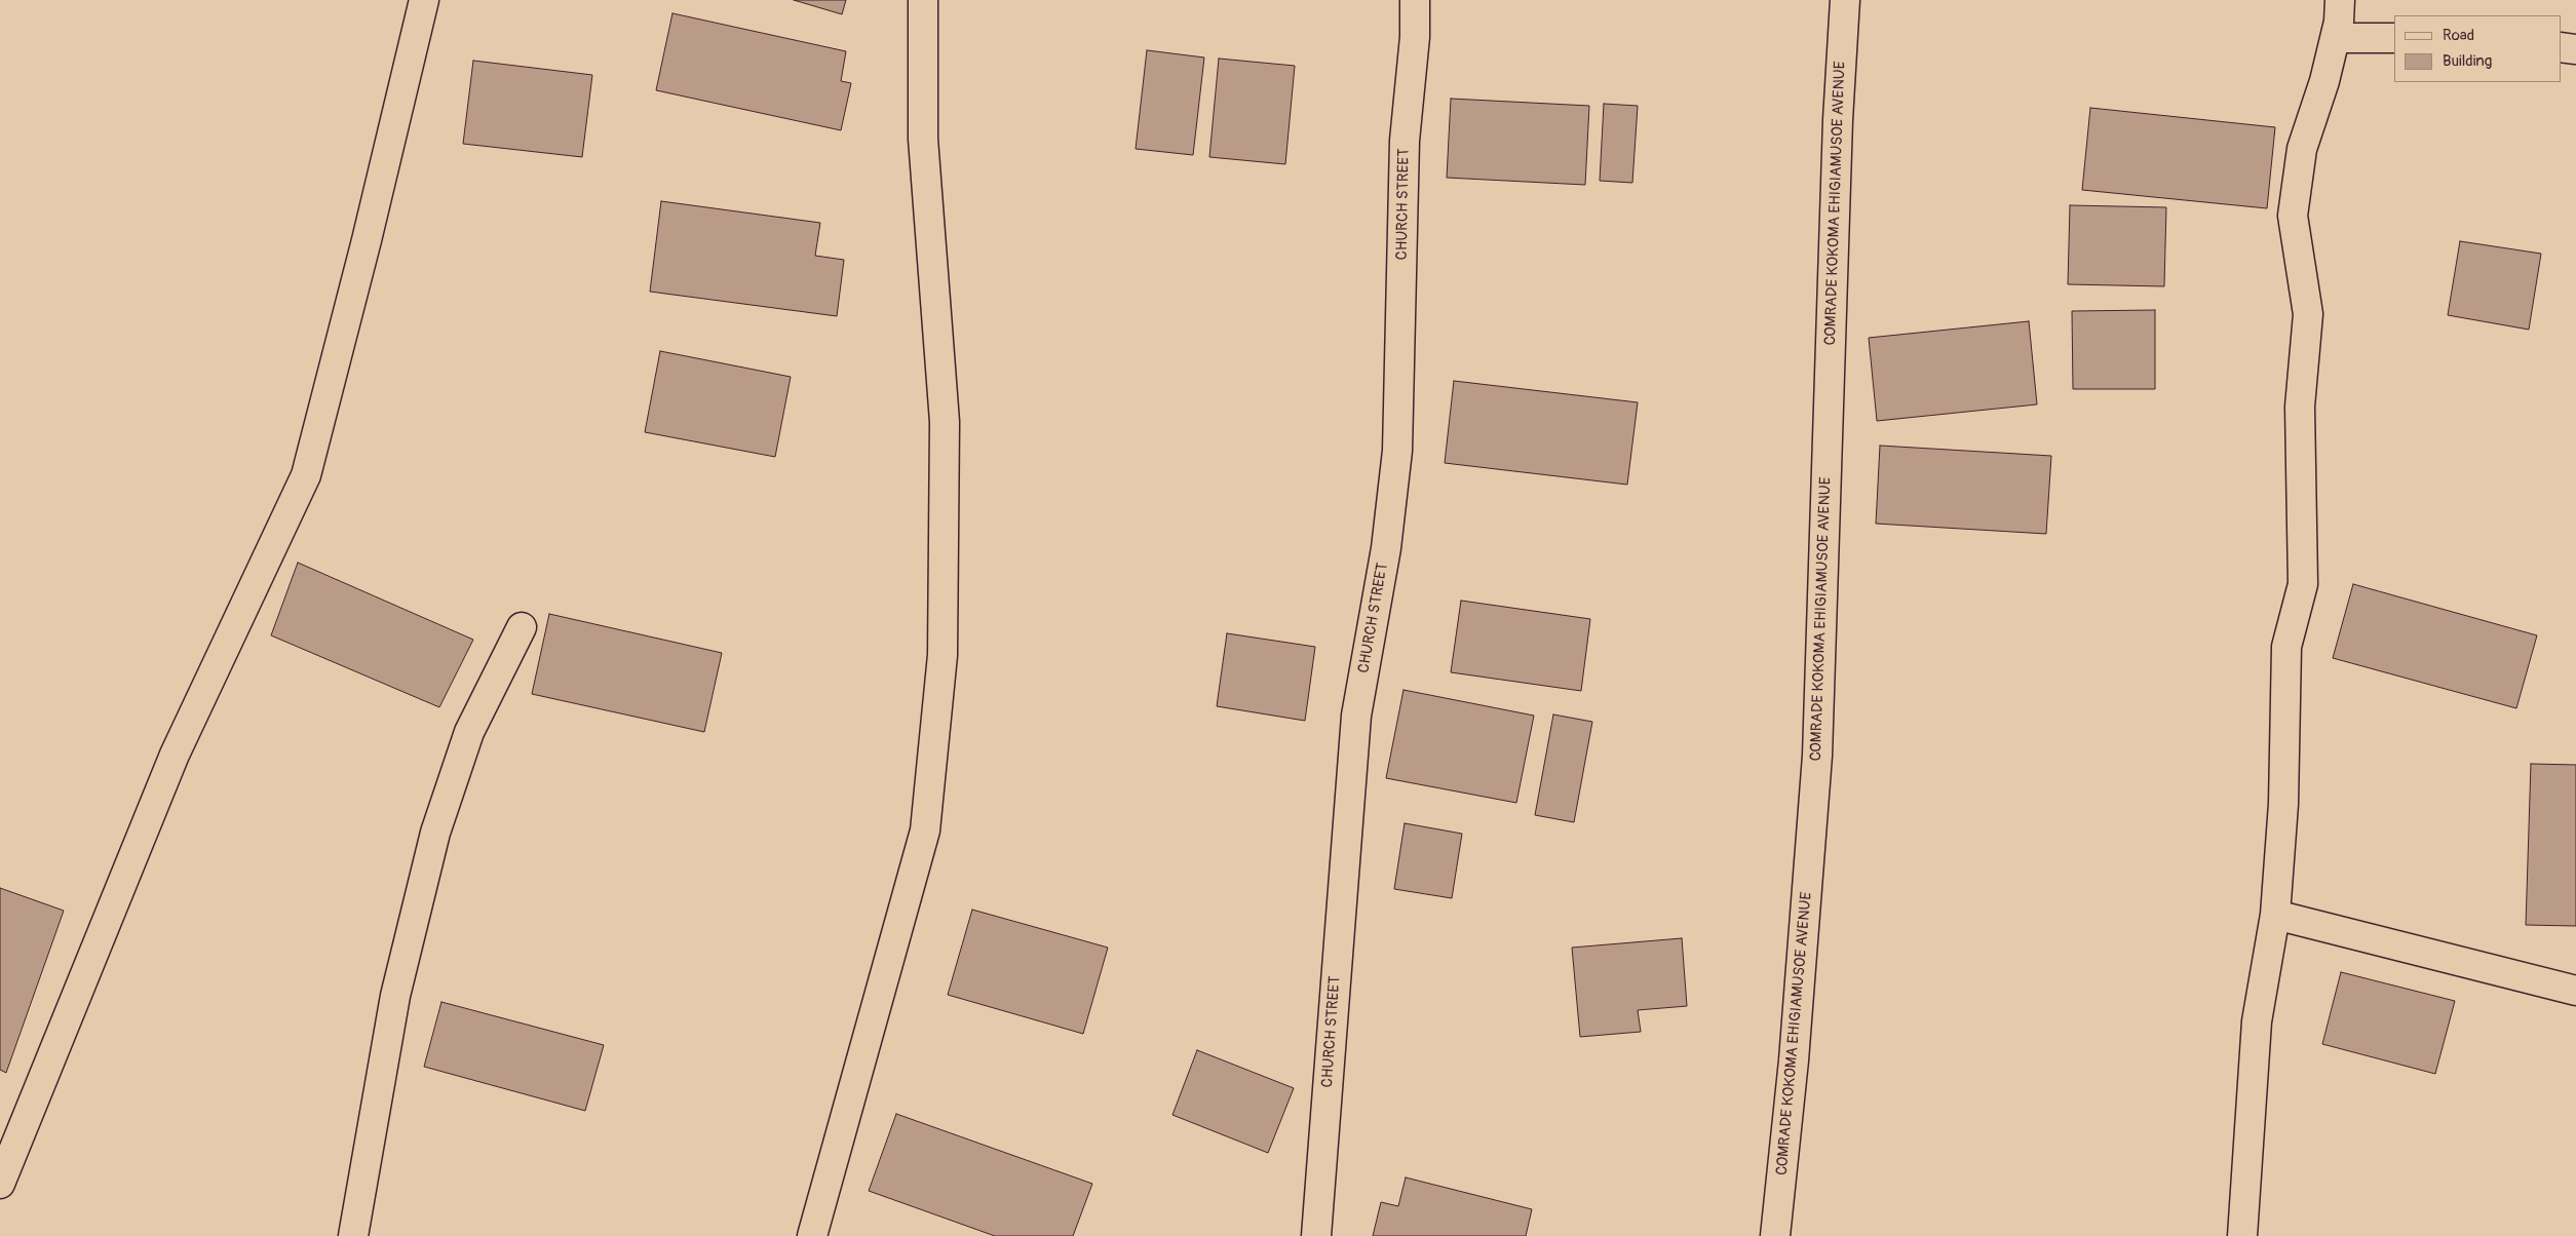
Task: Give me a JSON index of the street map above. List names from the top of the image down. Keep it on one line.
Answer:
{"streets":{"street":["COMRADE KOKOMA EHIGIAMUSOE AVENUE","CHURCH STREET"]},"legend":["Road","Building"]}
